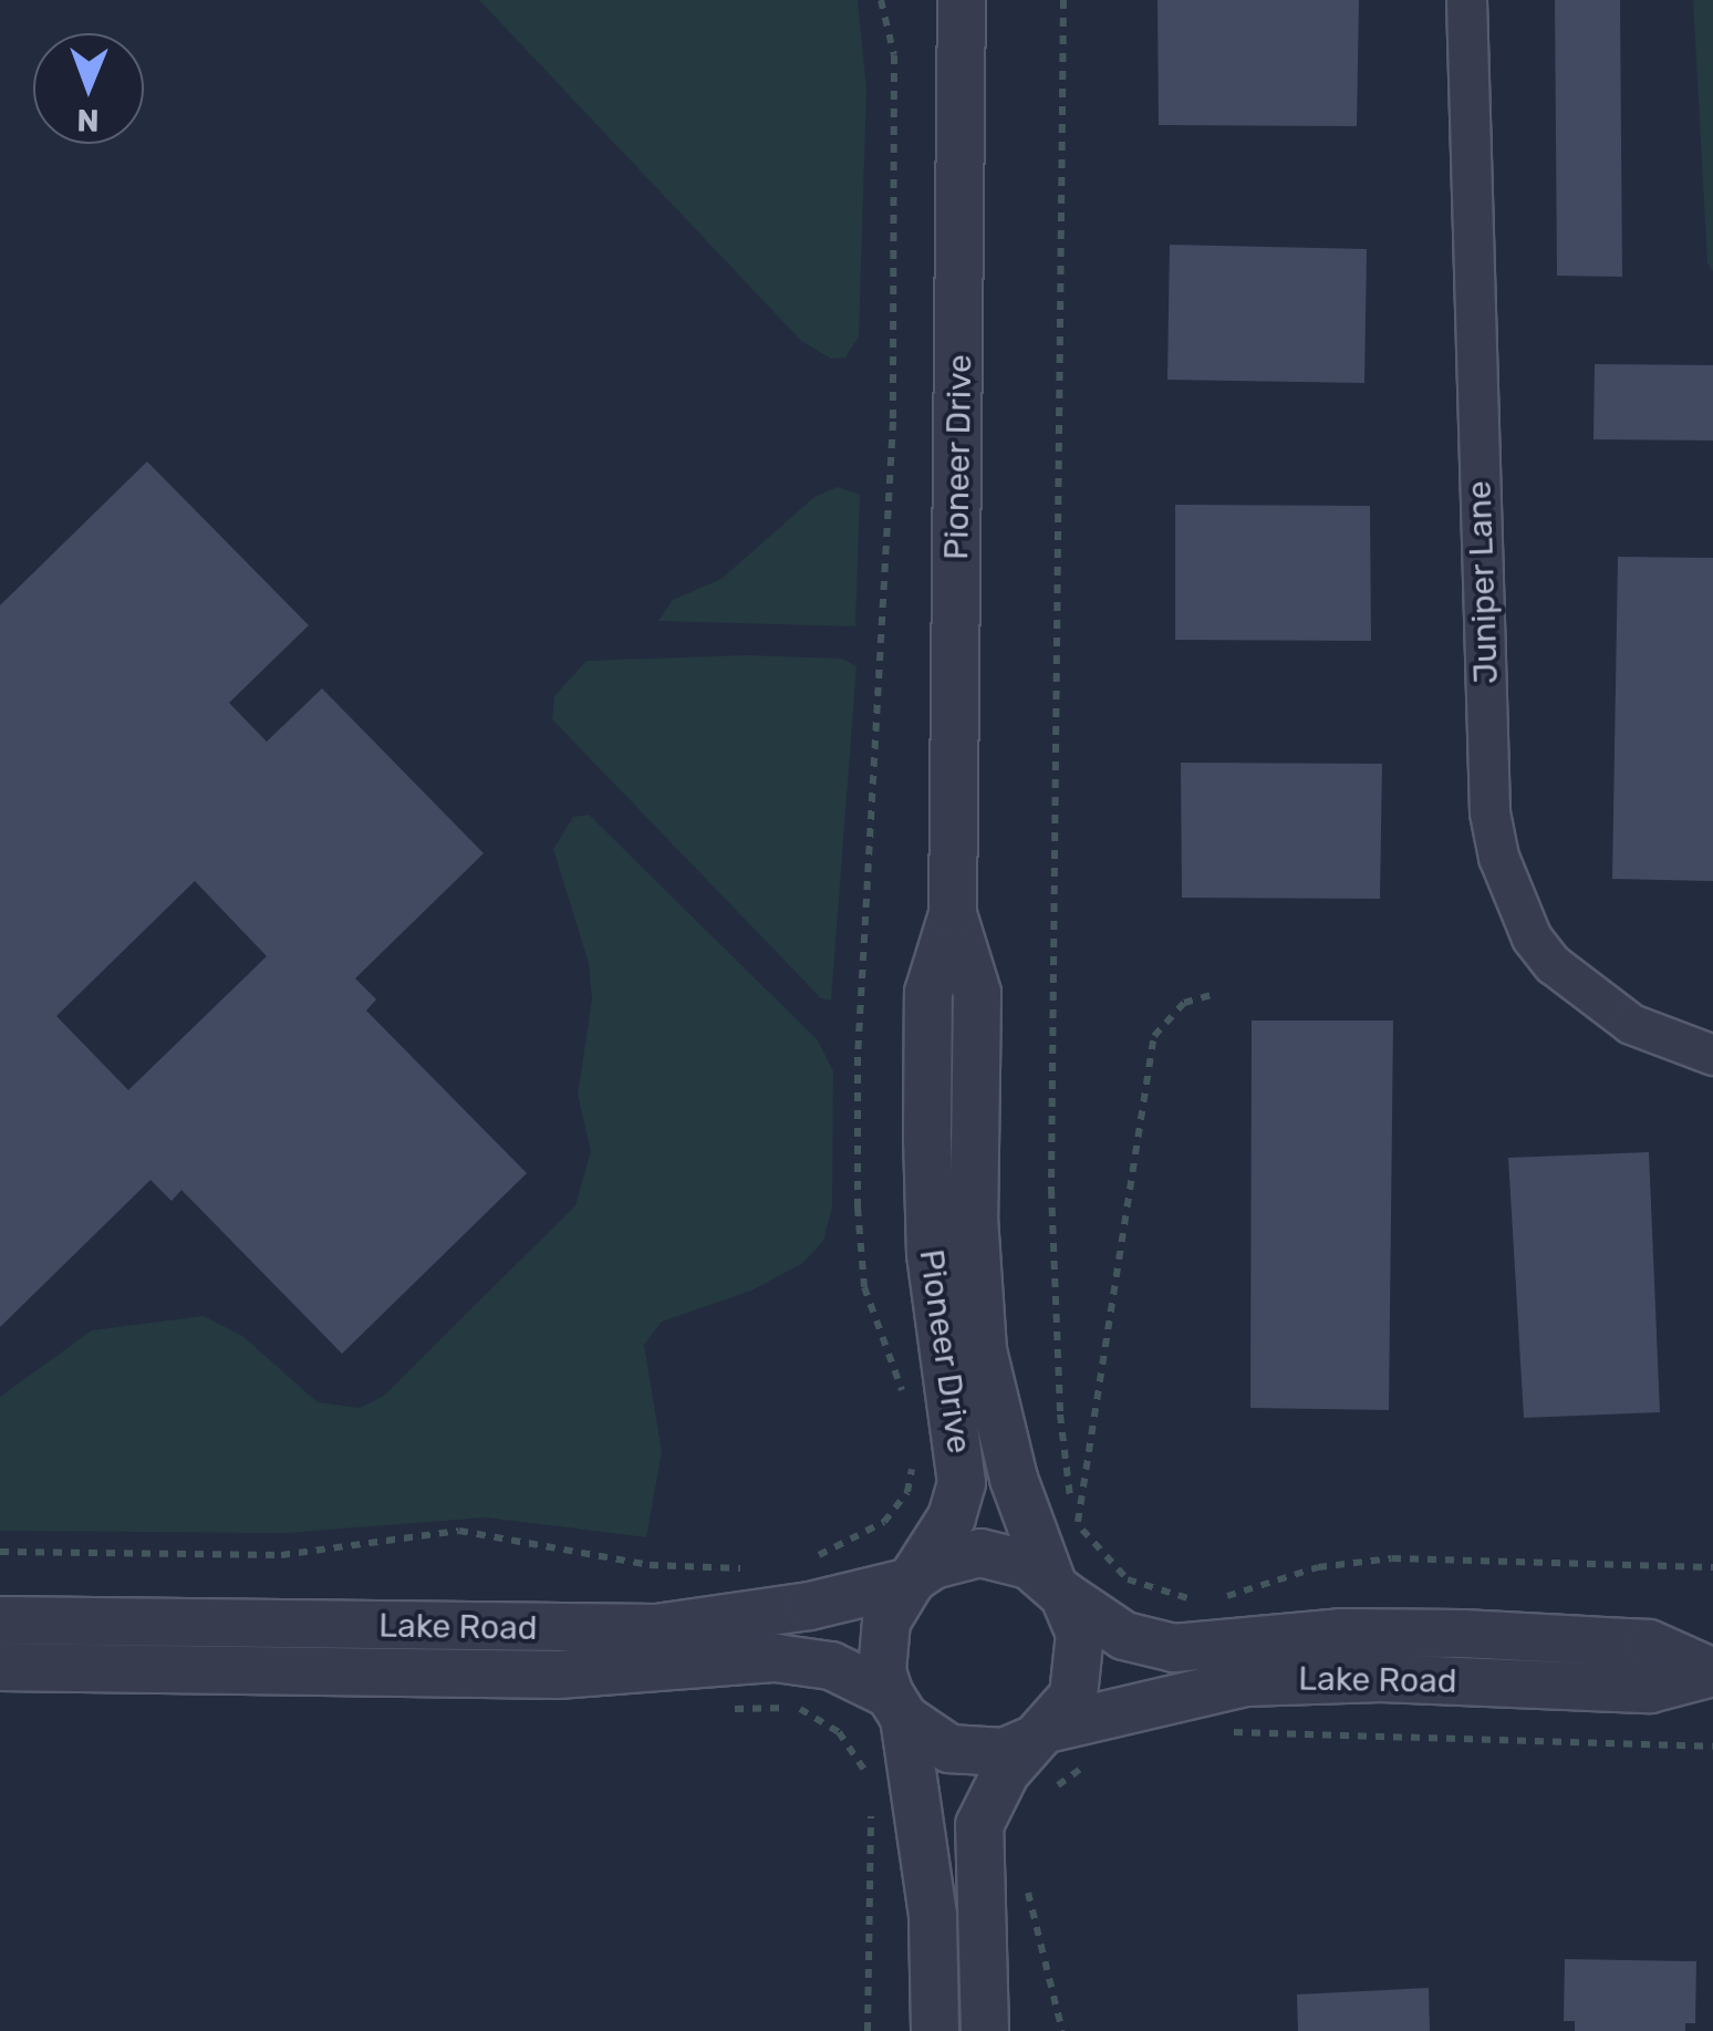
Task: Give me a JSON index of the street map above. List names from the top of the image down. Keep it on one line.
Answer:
{"streets":{"street":["Pioneer Drive","Juniper Lane","Lake Road"]},"crossings":[["Pioneer Drive","Lake Road"]],"north":"bottom"}
